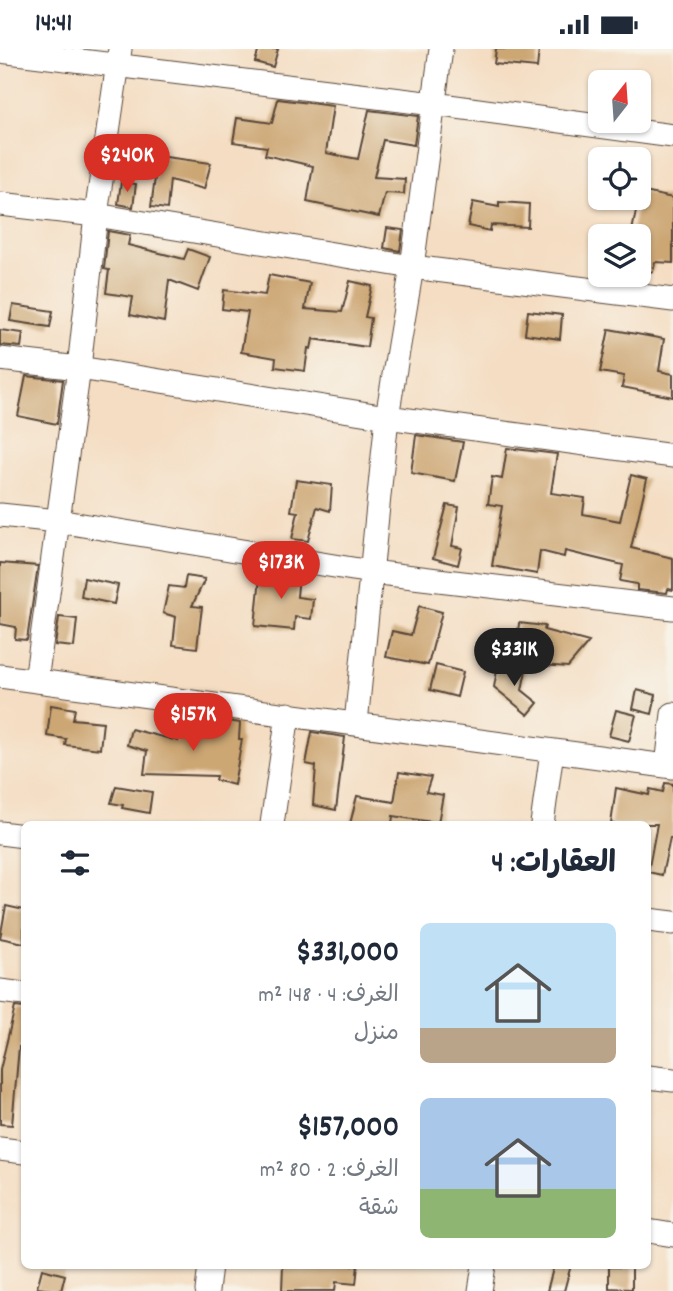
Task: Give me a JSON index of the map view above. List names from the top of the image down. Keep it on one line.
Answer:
{"north":"top","page":{"status":"14:41","price":["$240K","$173K","$331K","$157K"],"heading":"العقارات: 4","list":[{"name":"$331,000","note":"الغرف: 4 · 148 m² · منزل"},{"name":"$157,000","note":"الغرف: 2 · 80 m² · شقة"}]}}
